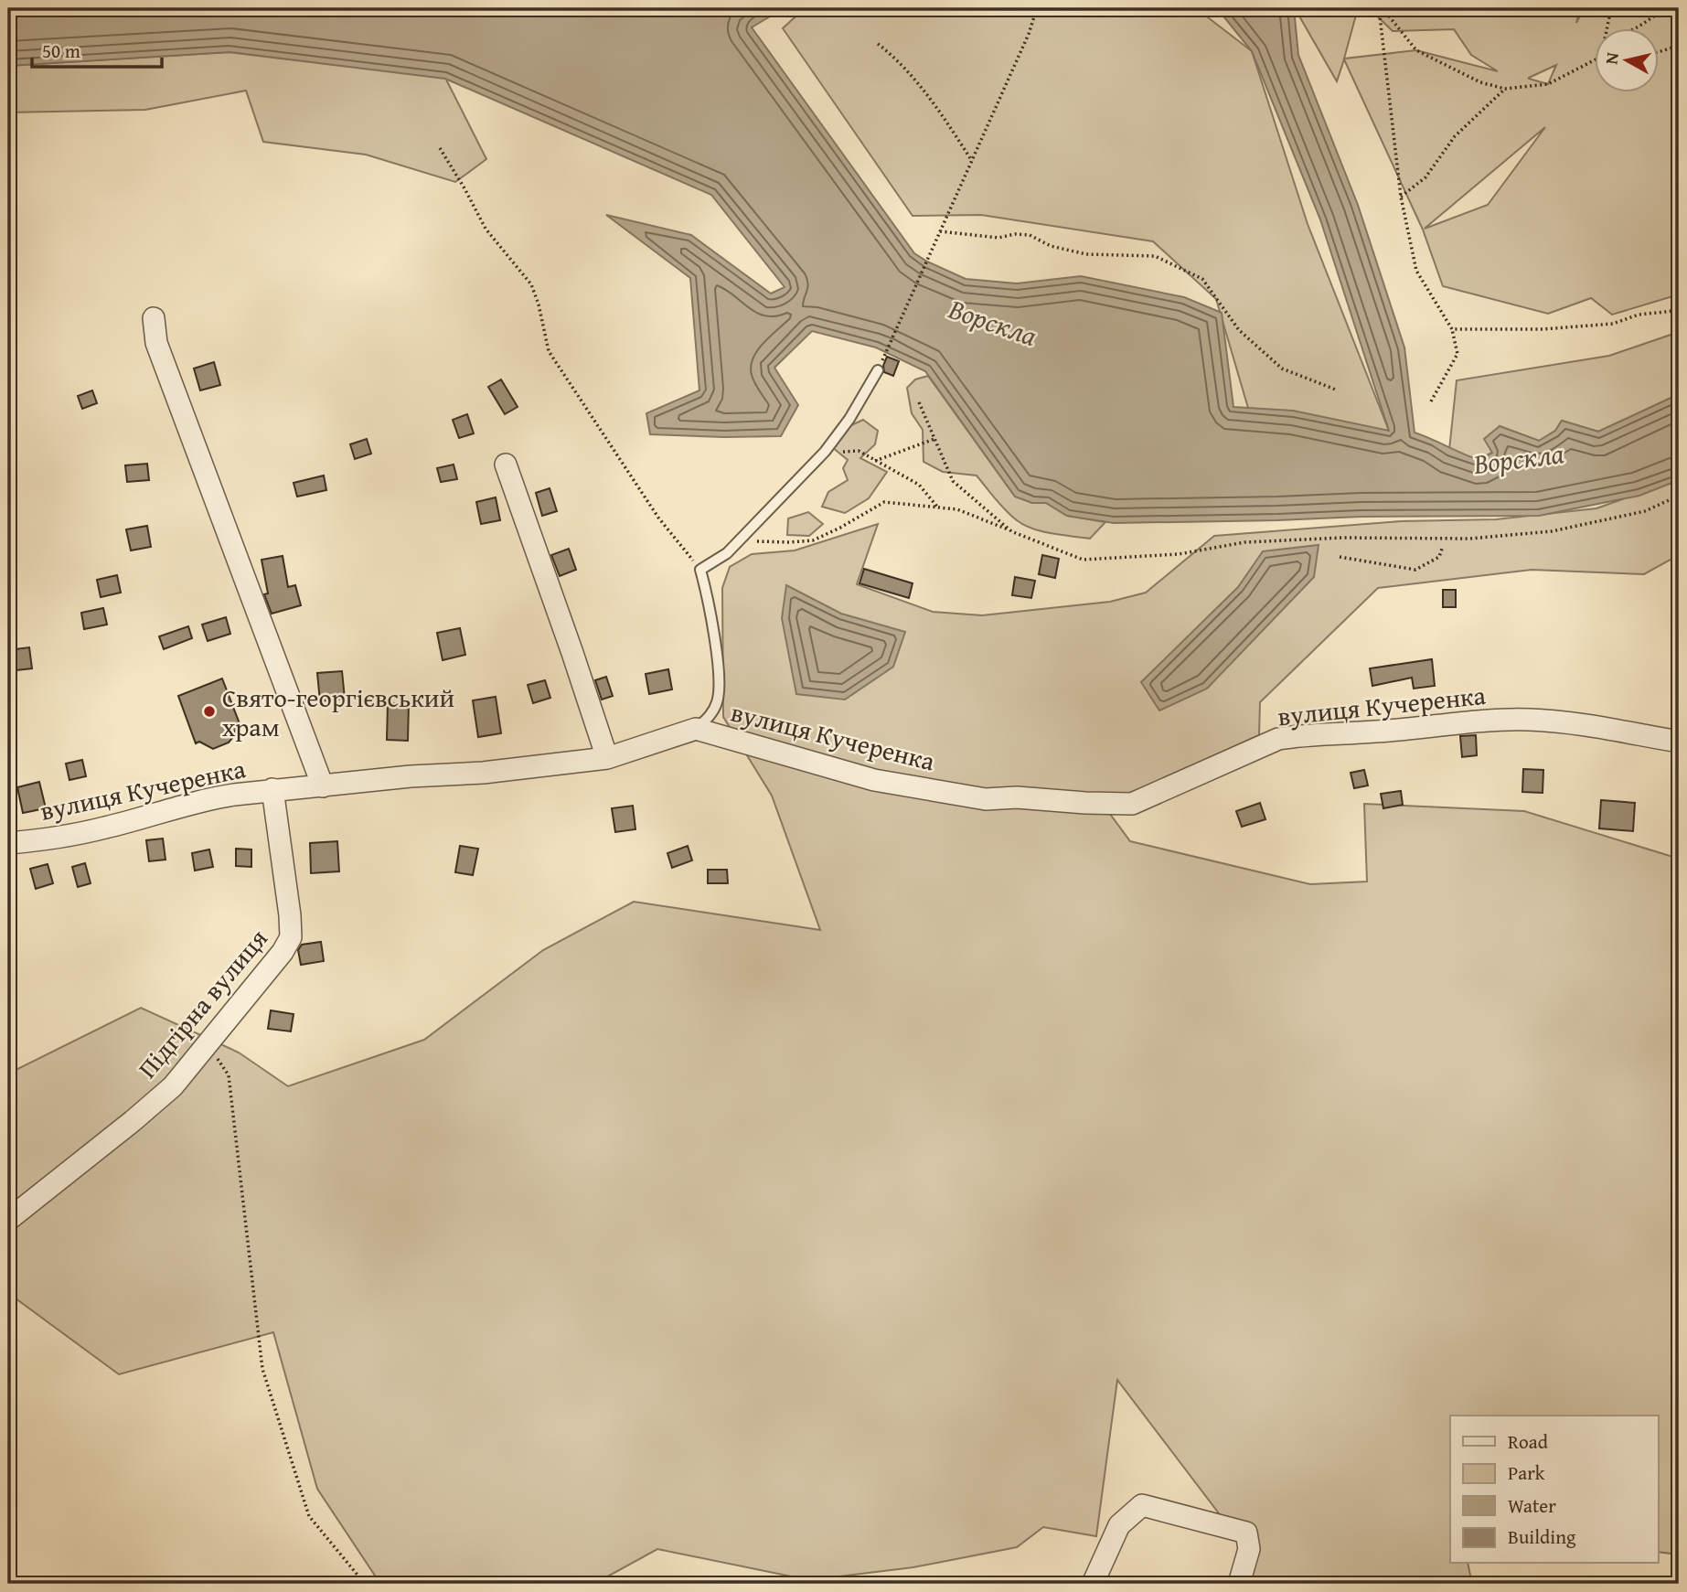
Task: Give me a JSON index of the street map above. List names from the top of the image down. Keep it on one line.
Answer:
{"streets":{"street":["вулиця Кучеренка","Підгірна вулиця"]},"crossings":[["вулиця Кучеренка","Підгірна вулиця"]],"water":["Ворскла"],"places":["Свято-георгієвський храм"],"legend":["Road","Park","Water","Building"],"scale_bar":"50 m","north":"left"}
